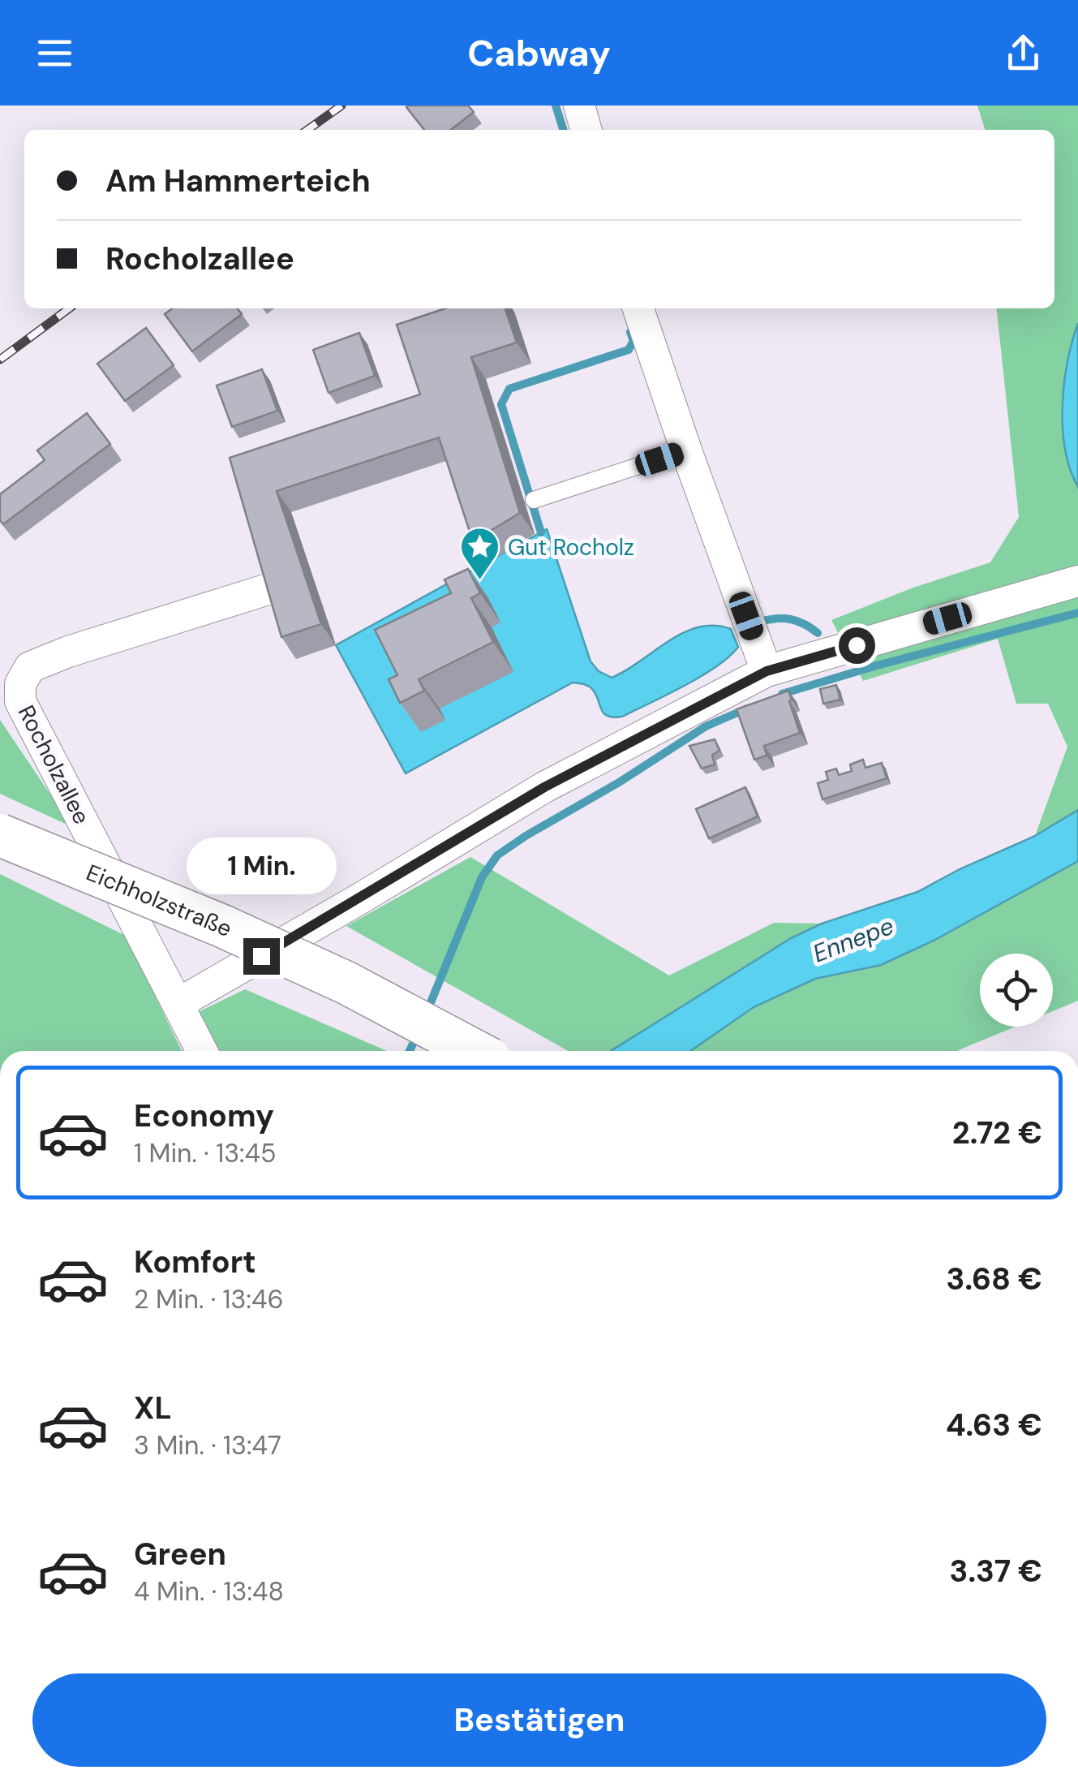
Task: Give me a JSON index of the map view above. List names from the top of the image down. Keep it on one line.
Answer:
{"streets":{"main road":["Eichholzstraße"],"street":["Rocholzallee"]},"water":["Ennepe"],"places":{"place":["Gut Rocholz"]},"page":{"header":"Cabway","banner":["Am Hammerteich","Rocholzallee"],"bubble":"1 Min.","list":[{"name":"Economy","note":"1 Min. · 13:45","value":"2.72 €"},{"name":"Komfort","note":"2 Min. · 13:46","value":"3.68 €"},{"name":"XL","note":"3 Min. · 13:47","value":"4.63 €"},{"name":"Green","note":"4 Min. · 13:48","value":"3.37 €"}],"buttons":"Bestätigen"}}
